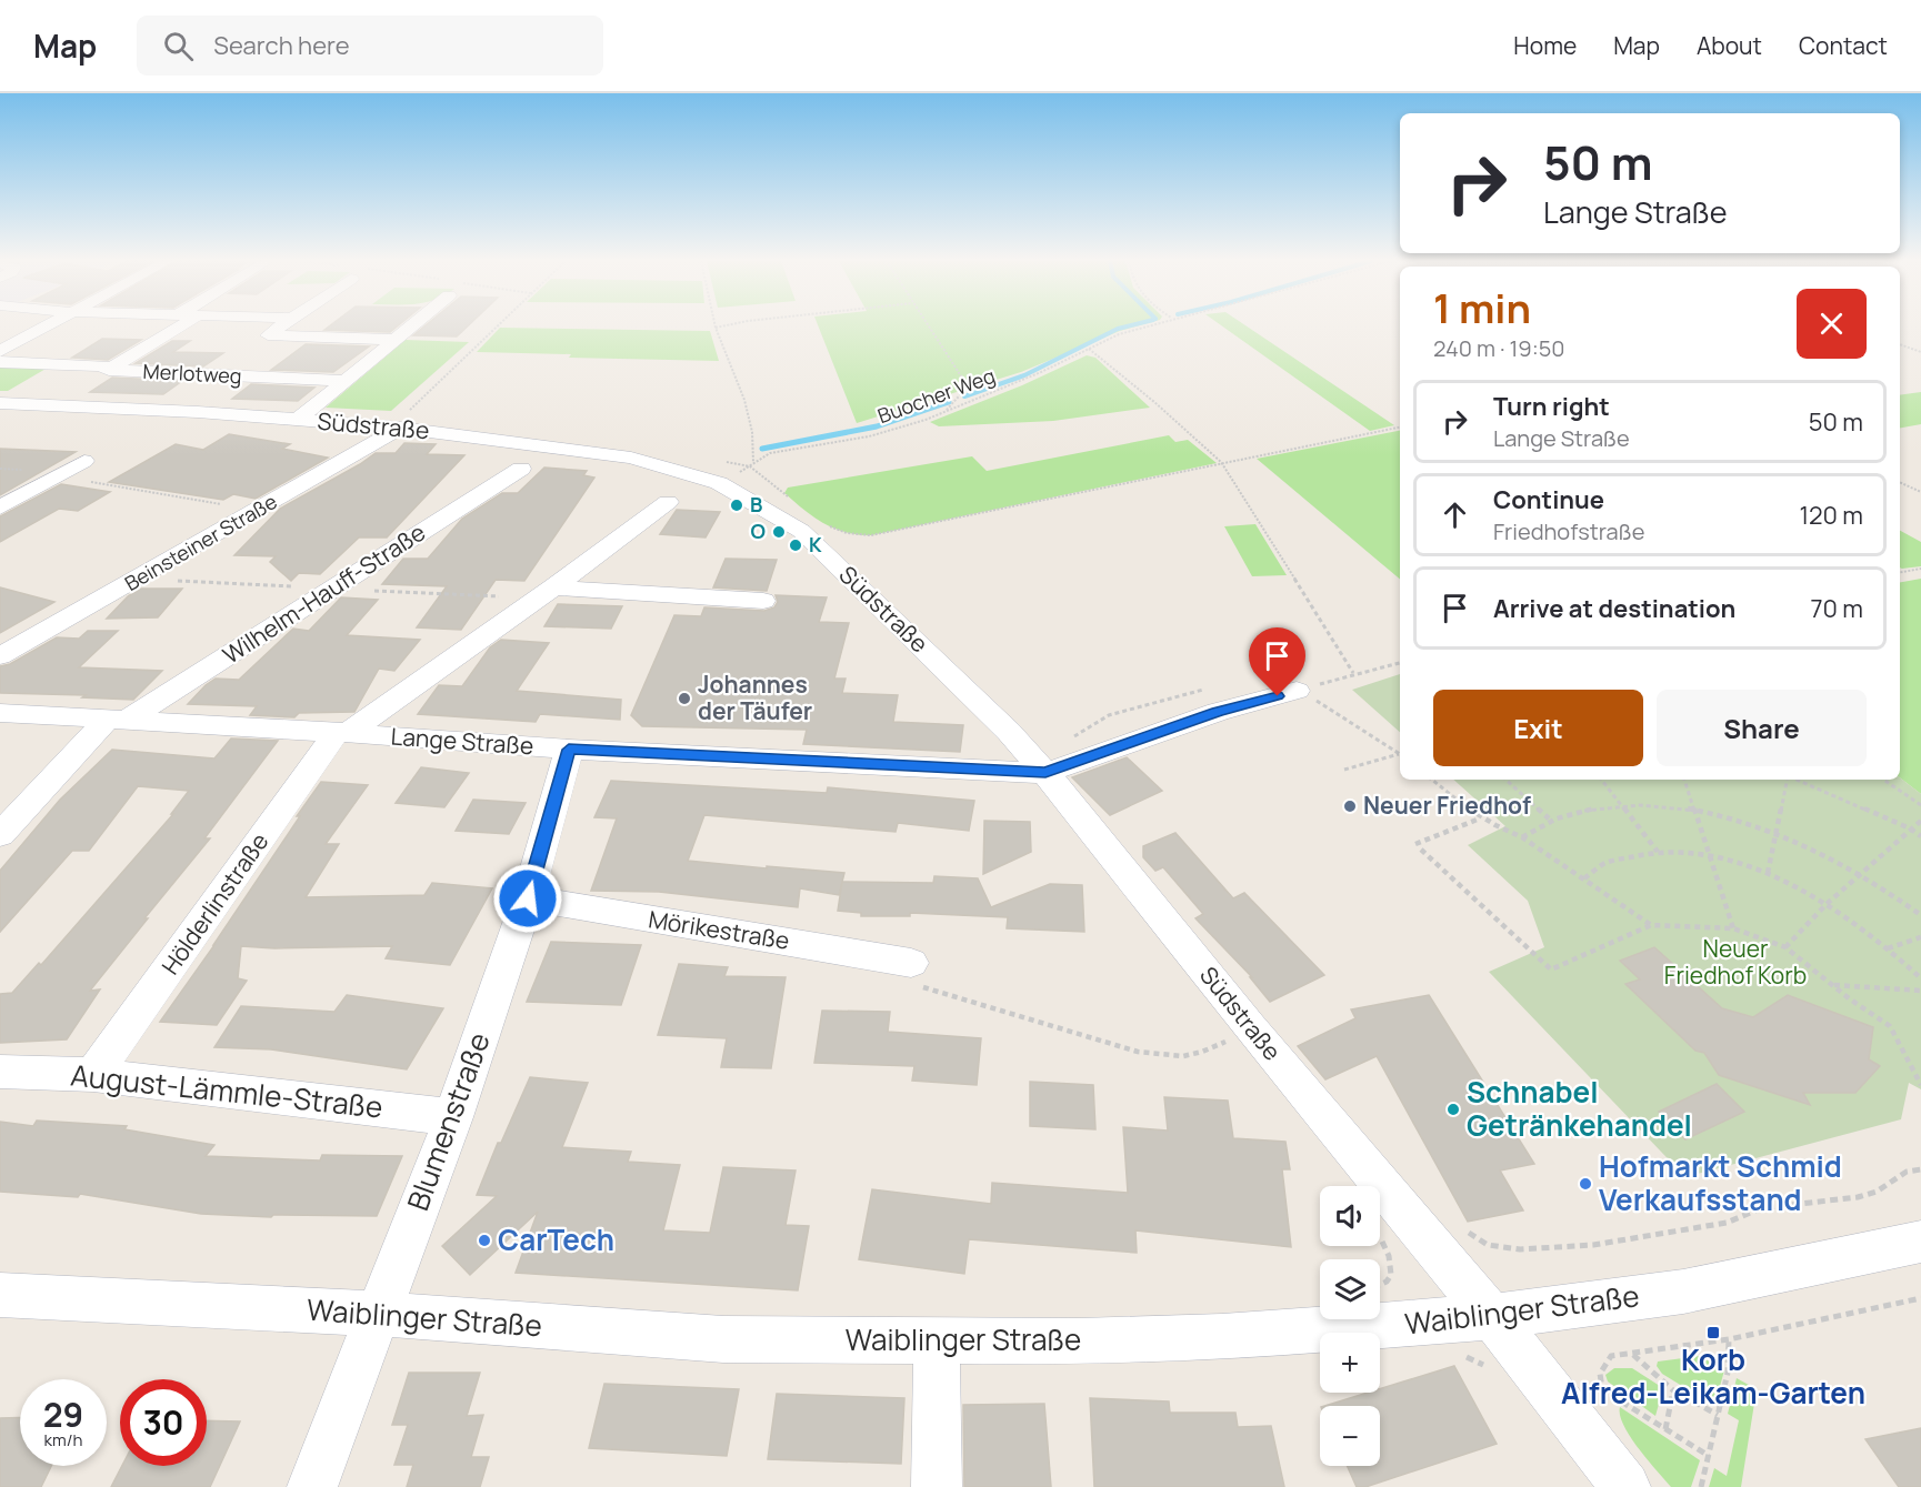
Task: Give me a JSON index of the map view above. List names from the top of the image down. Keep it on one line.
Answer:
{"streets":{"street":["Merlotweg","Südstraße","Beinsteiner Straße","Wilhelm-Hauff-Straße","Lange Straße","Hölderlinstraße","Mörikestraße","August-Lämmle-Straße","Blumenstraße","Waiblinger Straße"],"path":["Buocher Weg"]},"crossings":[["Südstraße","Beinsteiner Straße"],["Südstraße","Lange Straße"],["Südstraße","Waiblinger Straße"],["Wilhelm-Hauff-Straße","Lange Straße"],["Lange Straße","Hölderlinstraße"],["Lange Straße","Blumenstraße"],["Hölderlinstraße","August-Lämmle-Straße"],["Mörikestraße","Blumenstraße"],["August-Lämmle-Straße","Blumenstraße"],["Blumenstraße","Waiblinger Straße"]],"parks":["Neuer Friedhof Korb"],"places":{"other":["B","O","K","Johannes der Täufer","Neuer Friedhof","Schnabel Getränkehandel","Hofmarkt Schmid Verkaufsstand","CarTech"],"transit":["Korb Alfred-Leikam-Garten"]},"page":{"header":"Map","search":"Search here","nav":["Home","Map","About","Contact"],"turn":["50 m","Lange Straße"],"heading":["1 min","240 m · 19:50"],"list":[{"name":"Turn right","note":"Lange Straße","value":"50 m"},{"name":"Continue","note":"Friedhofstraße","value":"120 m"},{"name":"Arrive at destination","value":"70 m"}],"buttons":["Exit","Share"],"map_buttons":["+","−"],"speed":"29 km/h","limit":"30"}}
